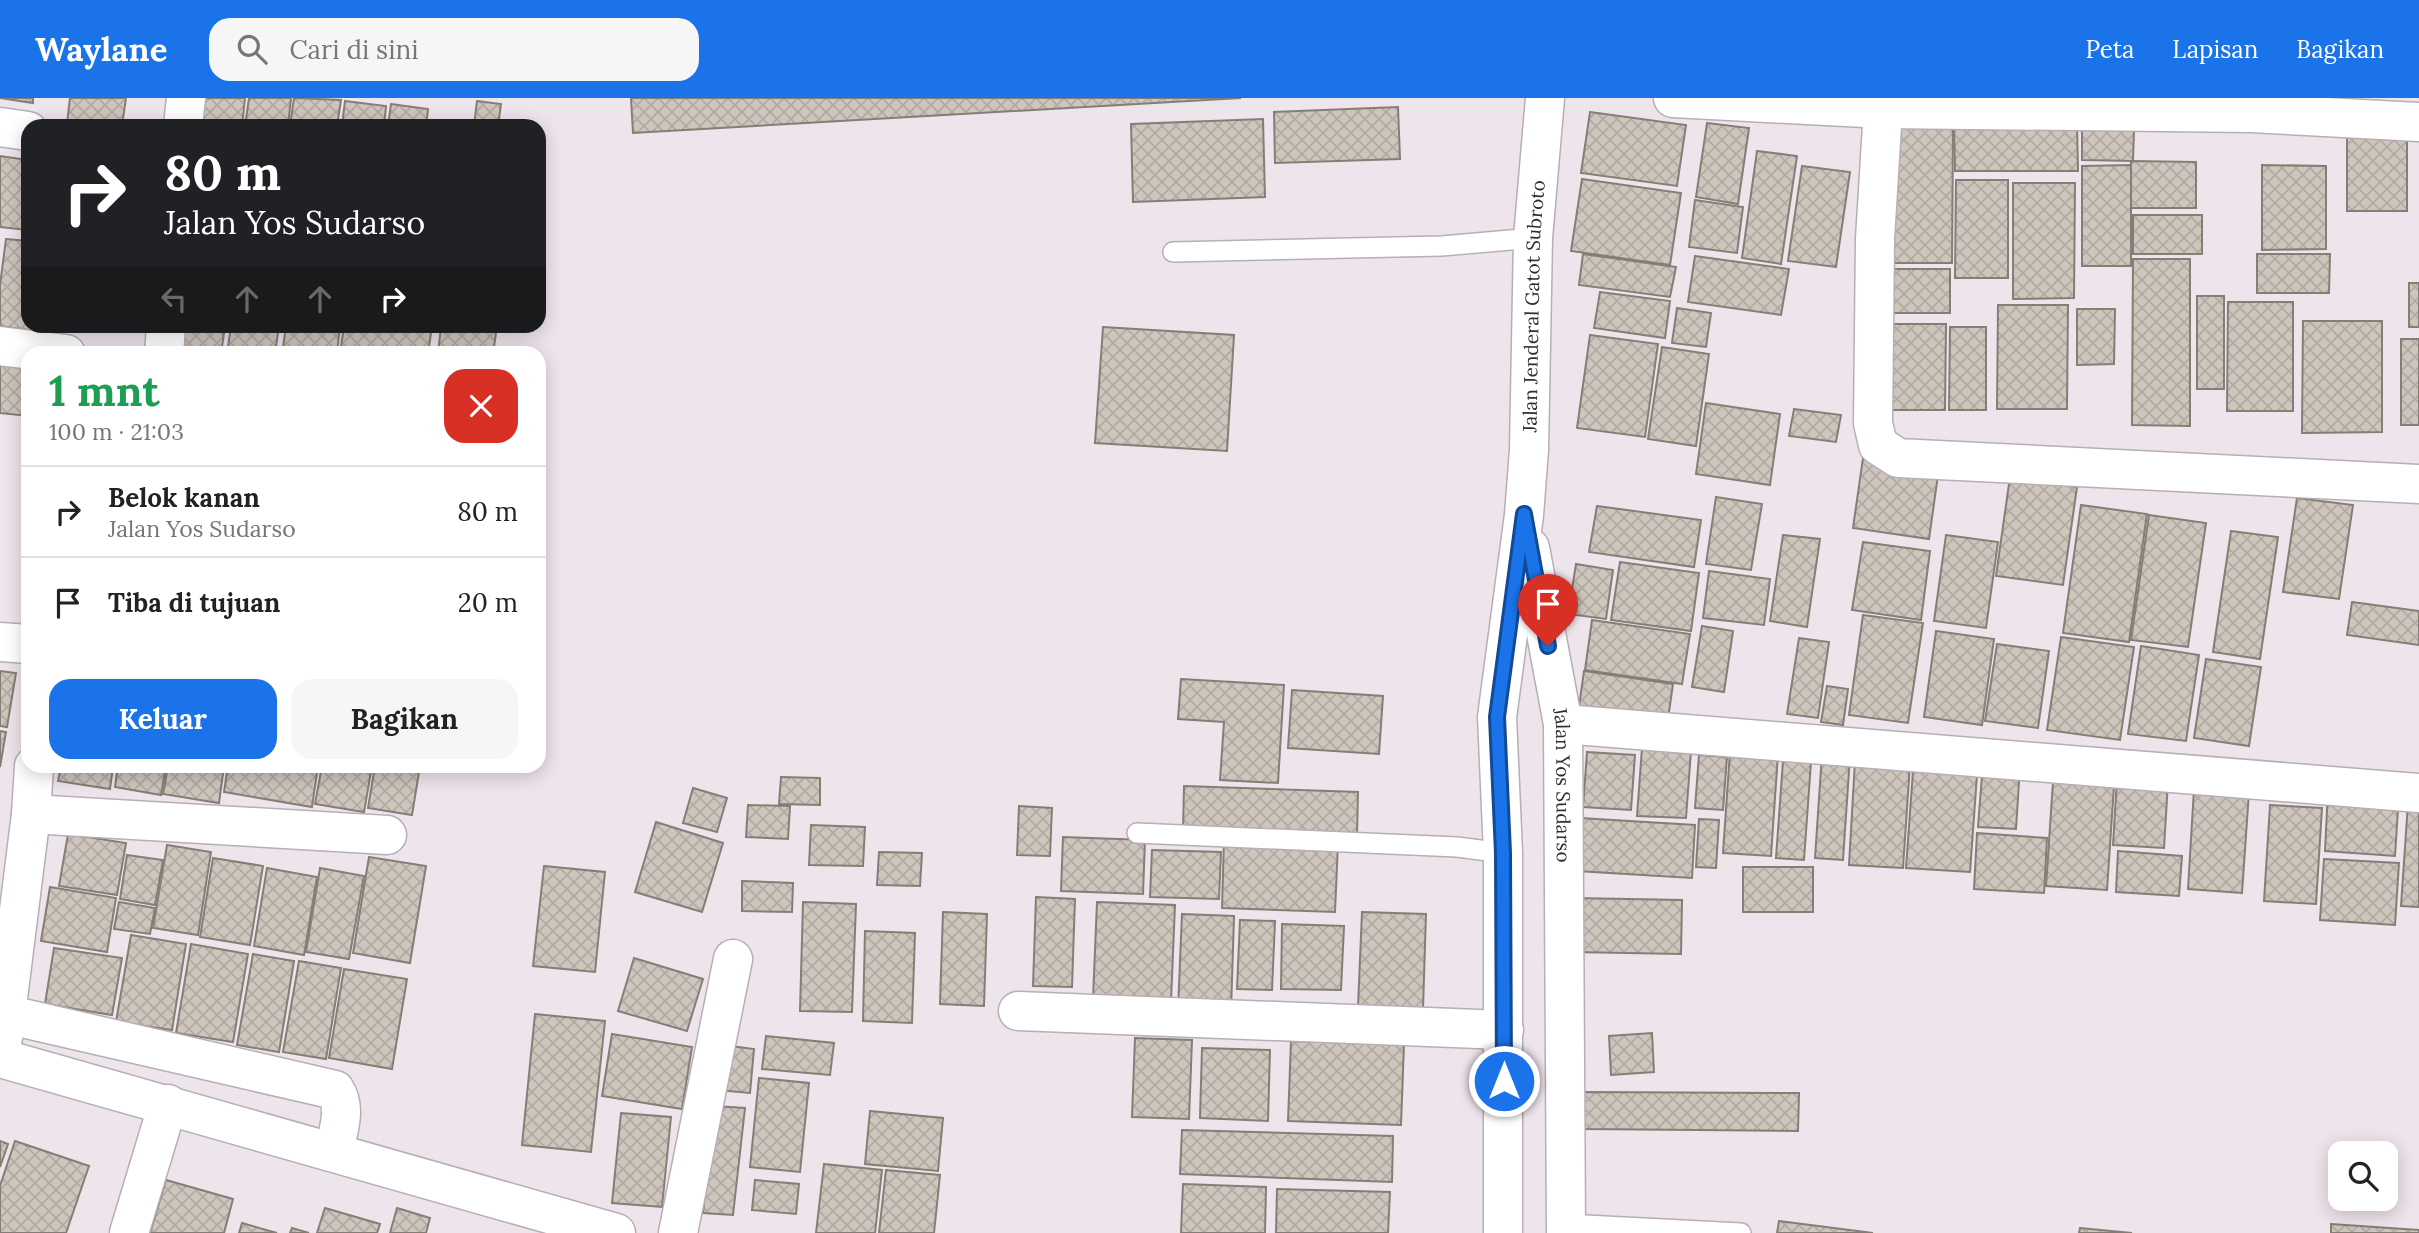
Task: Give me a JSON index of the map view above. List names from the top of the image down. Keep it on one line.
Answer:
{"streets":{"main road":["Jalan Jenderal Gatot Subroto","Jalan Yos Sudarso"]},"crossings":[["Jalan Jenderal Gatot Subroto","Jalan Yos Sudarso"]],"page":{"header":"Waylane","search":"Cari di sini","nav":["Peta","Lapisan","Bagikan"],"turn":["80 m","Jalan Yos Sudarso"],"heading":["1 mnt","100 m · 21:03"],"list":[{"name":"Belok kanan","note":"Jalan Yos Sudarso","value":"80 m"},{"name":"Tiba di tujuan","value":"20 m"}],"buttons":["Keluar","Bagikan"]}}
